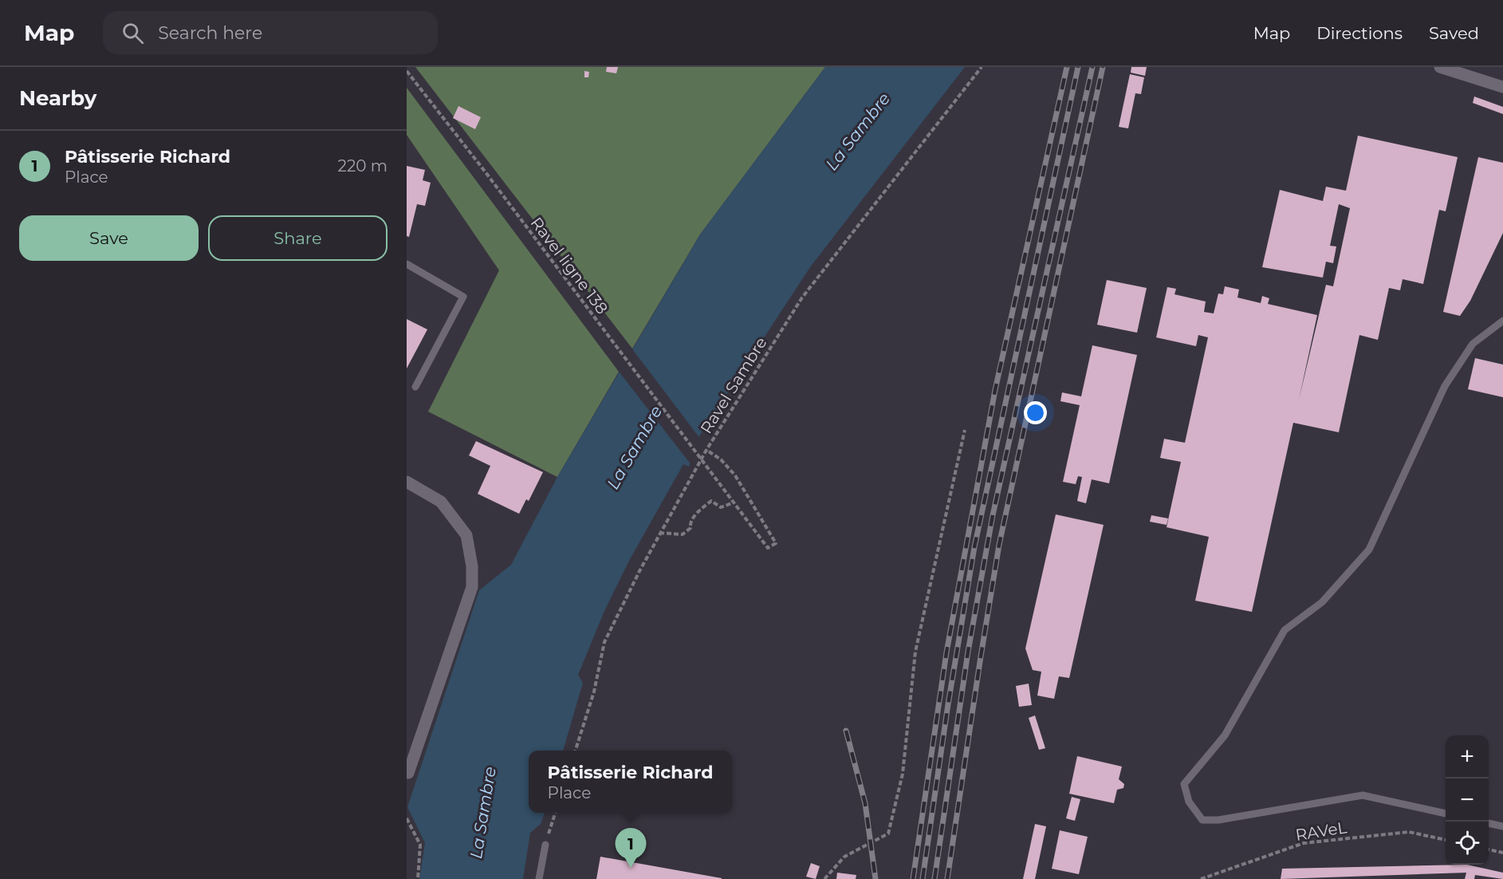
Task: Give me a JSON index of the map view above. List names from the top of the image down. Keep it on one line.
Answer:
{"streets":{"path":["Ravel ligne 138","Ravel Sambre","RAVeL"]},"crossings":[["Ravel ligne 138","Ravel Sambre"]],"water":["La Sambre"],"page":{"header":"Map","search":"Search here","nav":["Map","Directions","Saved"],"heading":"Nearby","list":[{"mark":"1","name":"Pâtisserie Richard","note":"Place","value":"220 m"}],"buttons":["Save","Share"],"map_buttons":["+","−"],"popup":["Pâtisserie Richard","Place"],"pins":"1"}}
